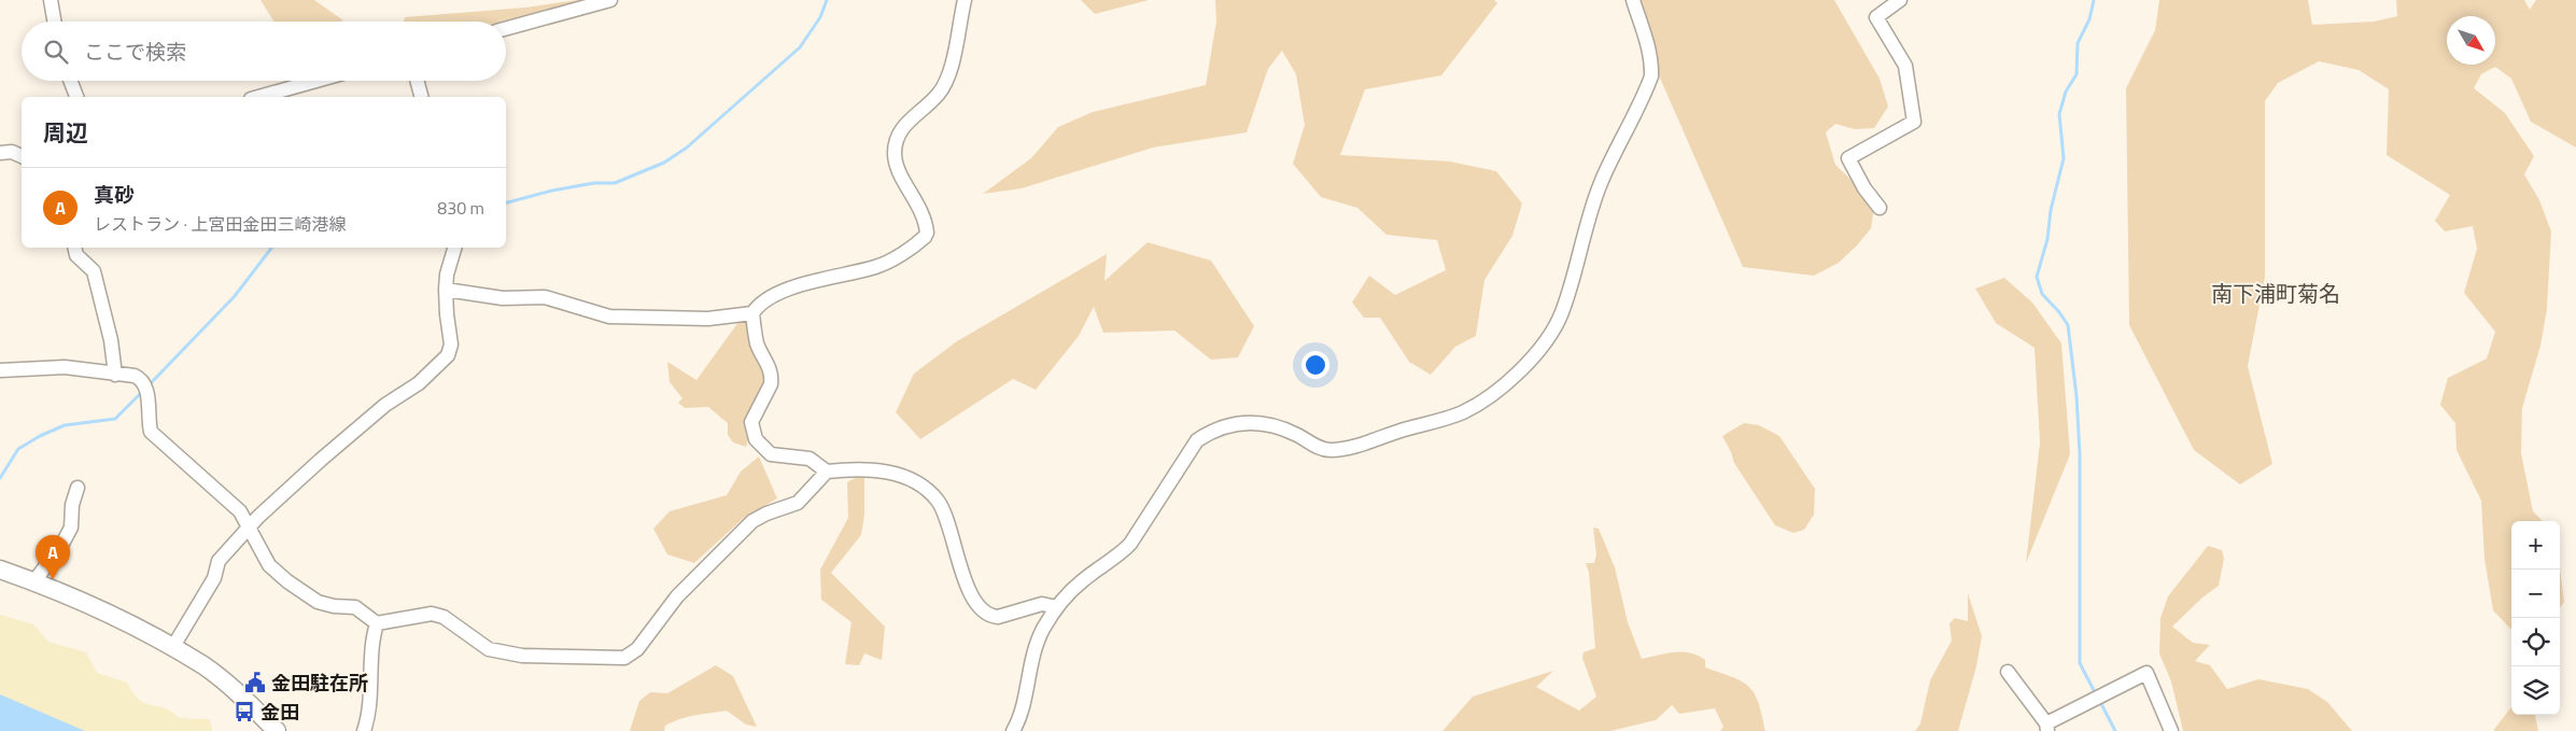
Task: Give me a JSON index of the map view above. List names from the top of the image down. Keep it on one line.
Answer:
{"districts":["南下浦町菊名"],"places":{"public building":["金田駐在所"],"bus stop":["金田"]},"north":"bottom right","page":{"search":"ここで検索","heading":"周辺","list":[{"mark":"A","name":"真砂","note":"レストラン · 上宮田金田三崎港線","value":"830 m"}],"map_buttons":["+","−"],"pins":"A"}}
